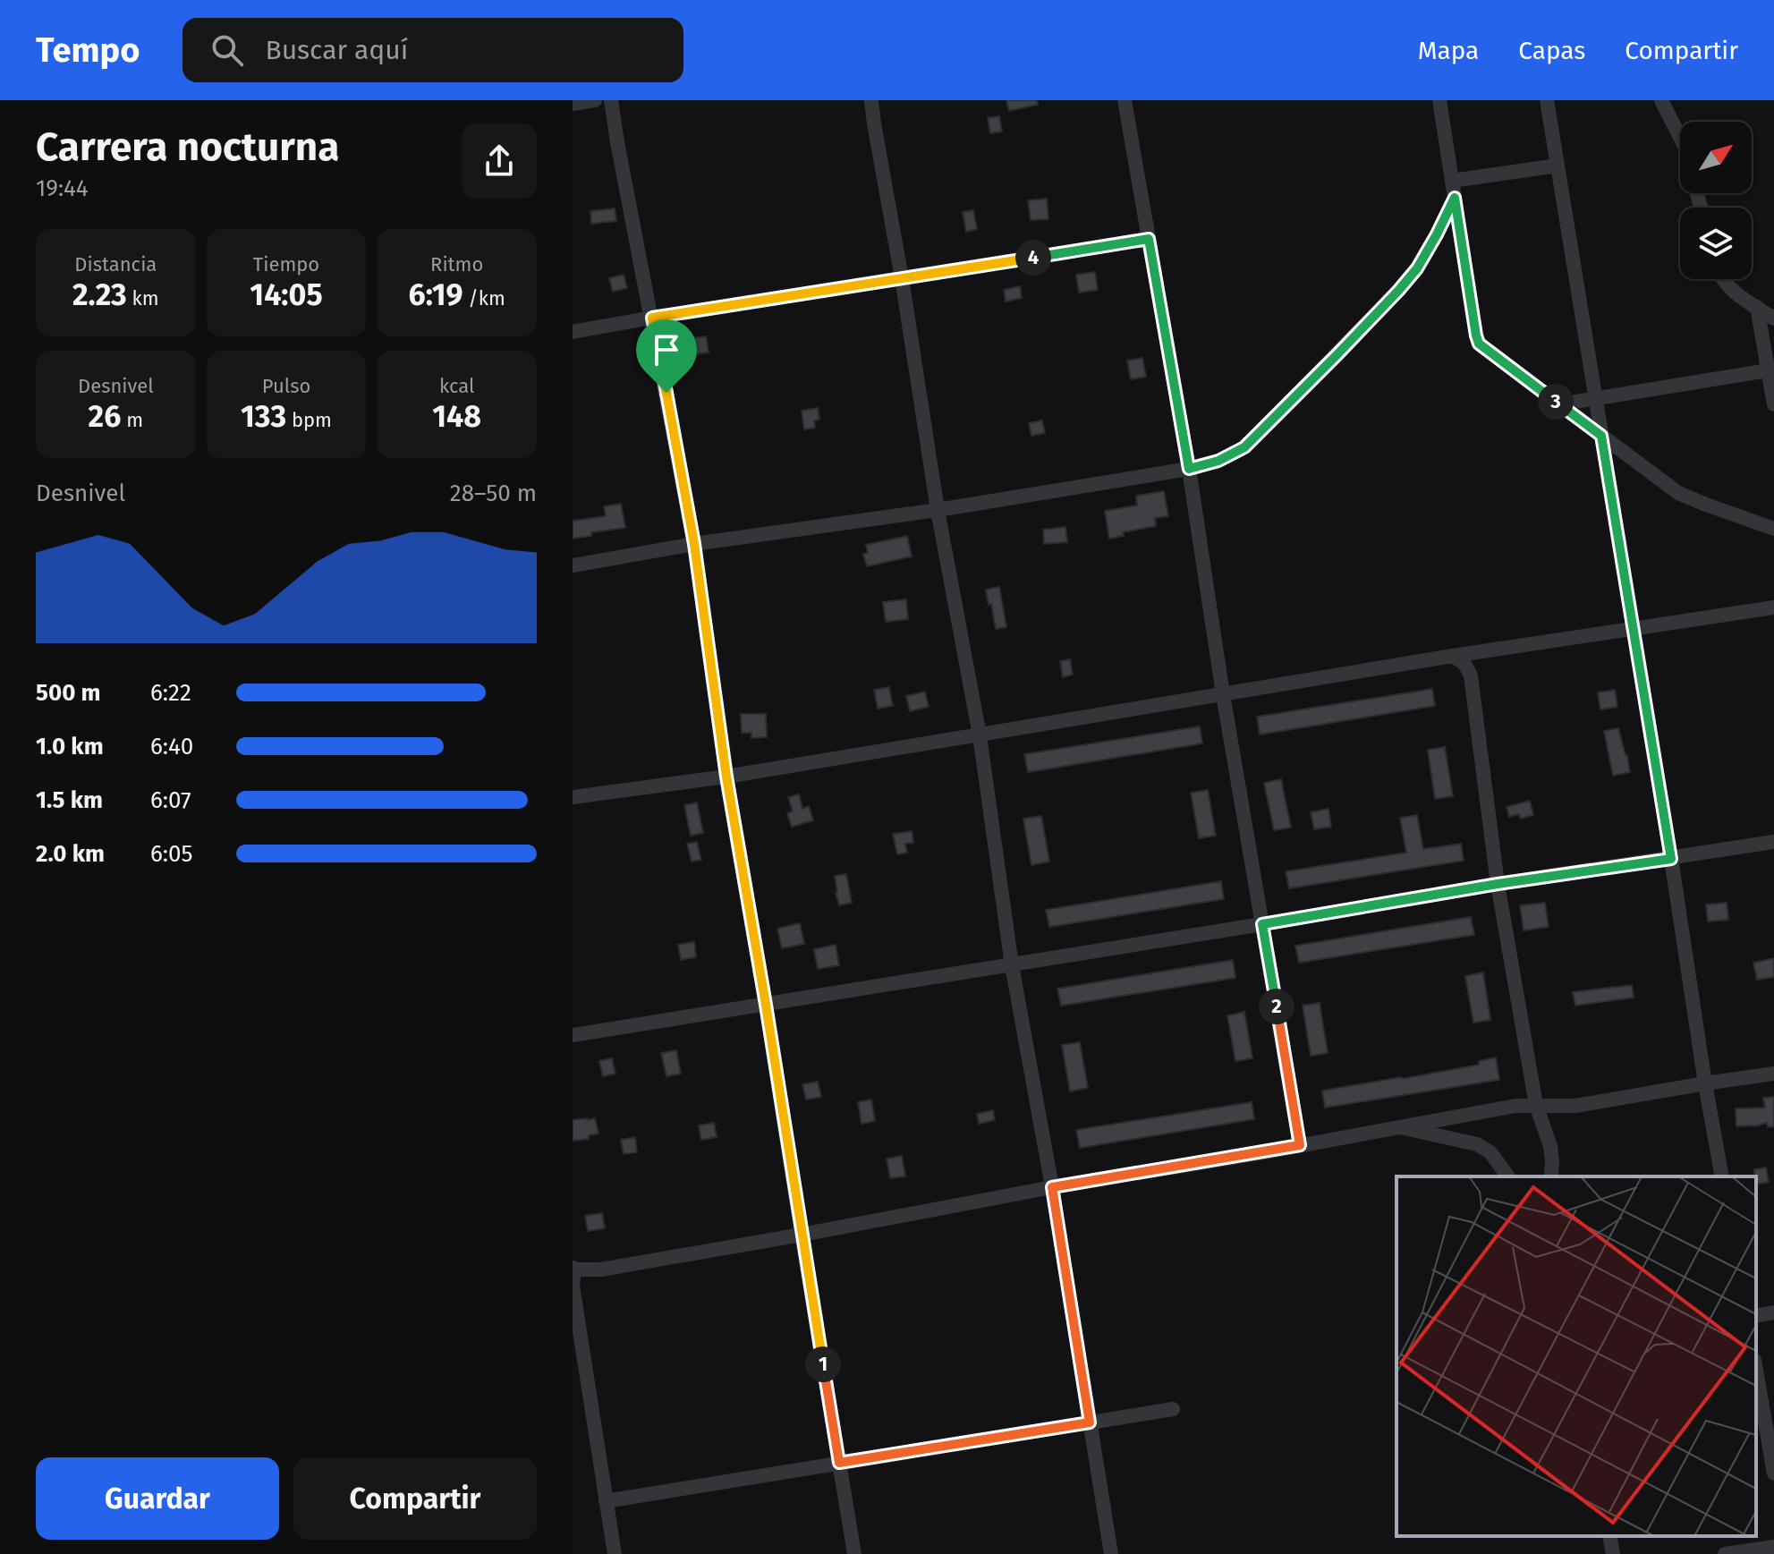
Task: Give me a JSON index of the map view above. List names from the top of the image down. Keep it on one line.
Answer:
{"north":"top right","page":{"header":"Tempo","search":"Buscar aquí","nav":["Mapa","Capas","Compartir"],"heading":["Carrera nocturna","19:44"],"stats":[["Distancia","2.23 km"],["Tiempo","14:05"],["Ritmo","6:19 /km"],["Desnivel","26 m"],["Pulso","133 bpm"],["kcal","148"]],"pins":["4","3","2","1"],"chart":["Desnivel","28–50 m"],"list":[{"name":"500 m","note":"6:22"},{"name":"1.0 km","note":"6:40"},{"name":"1.5 km","note":"6:07"},{"name":"2.0 km","note":"6:05"}],"buttons":["Guardar","Compartir"]}}
